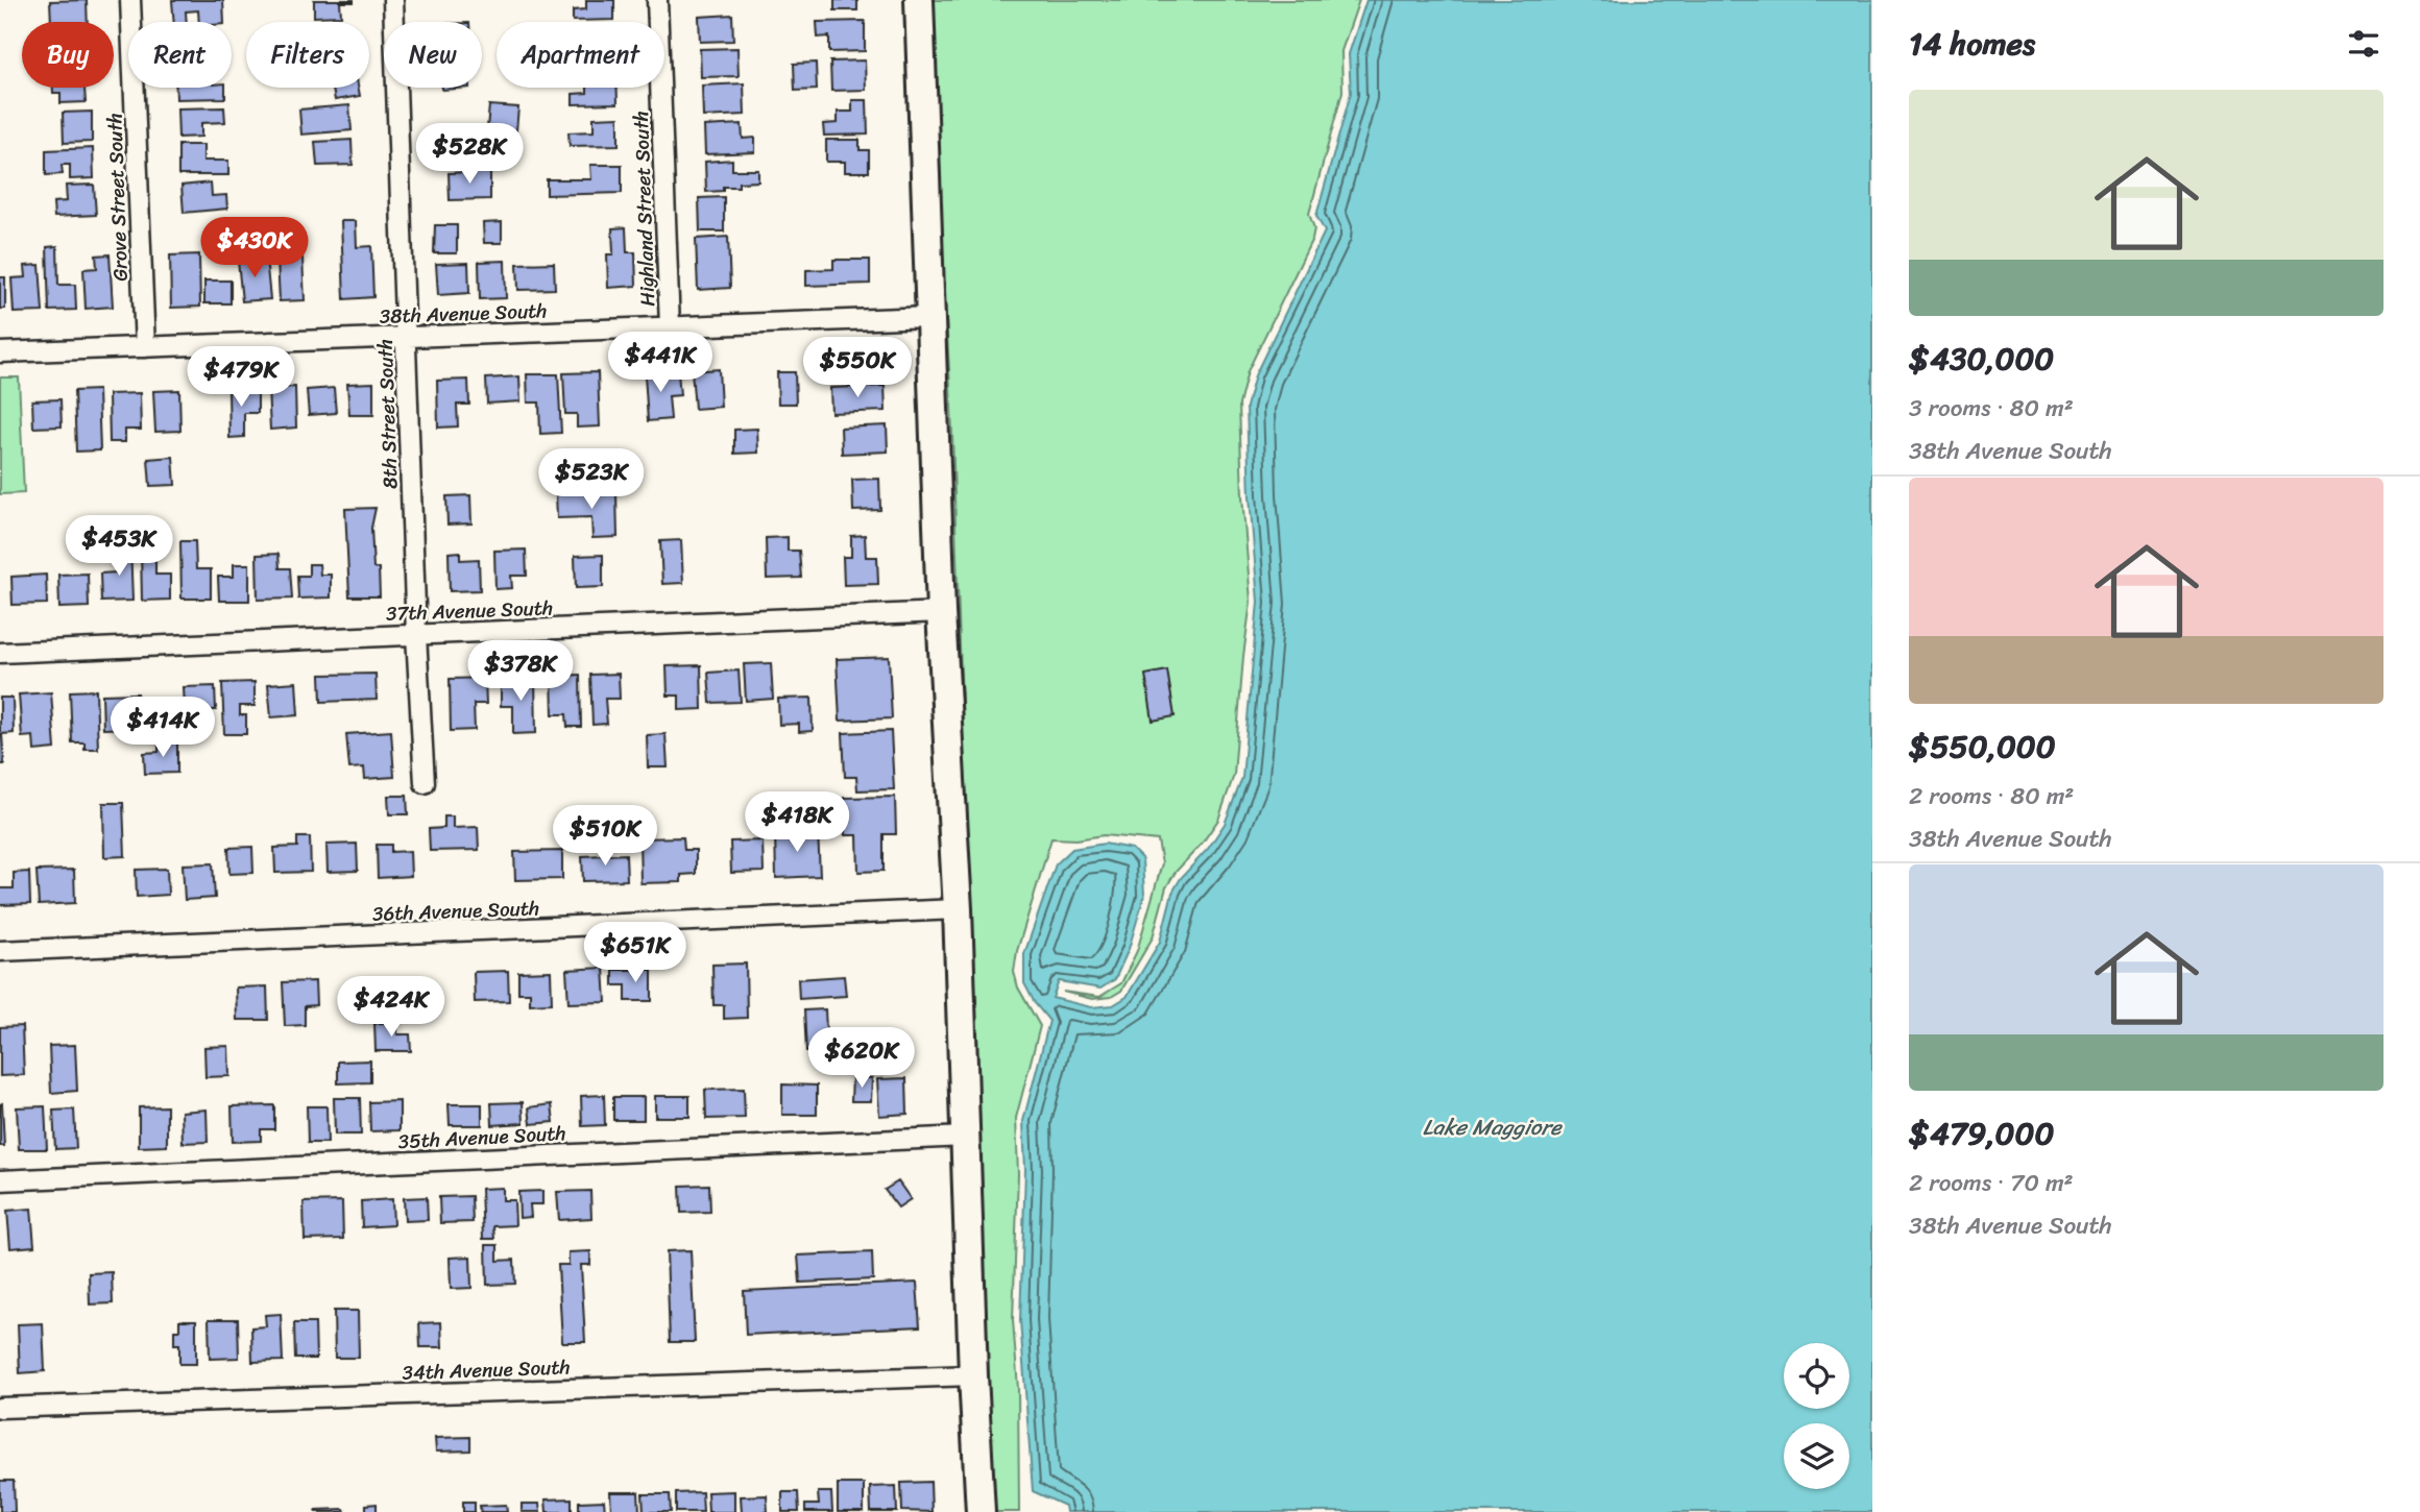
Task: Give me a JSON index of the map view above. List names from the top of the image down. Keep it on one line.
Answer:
{"streets":{"street":["Grove Street South","Highland Street South","38th Avenue South","8th Street South","37th Avenue South","36th Avenue South","35th Avenue South","34th Avenue South"]},"crossings":[["Grove Street South","38th Avenue South"],["Highland Street South","38th Avenue South"],["38th Avenue South","8th Street South"],["8th Street South","37th Avenue South"]],"water":["Lake Maggiore"],"page":{"heading":"14 homes","chip":["Buy","Rent","Filters","New","Apartment"],"list":[{"name":"$430,000","note":"3 rooms · 80 m² · 38th Avenue South"},{"name":"$550,000","note":"2 rooms · 80 m² · 38th Avenue South"},{"name":"$479,000","note":"2 rooms · 70 m² · 38th Avenue South"}],"price":["$528K","$430K","$441K","$550K","$479K","$523K","$453K","$378K","$414K","$418K","$510K","$651K","$424K","$620K"]}}
